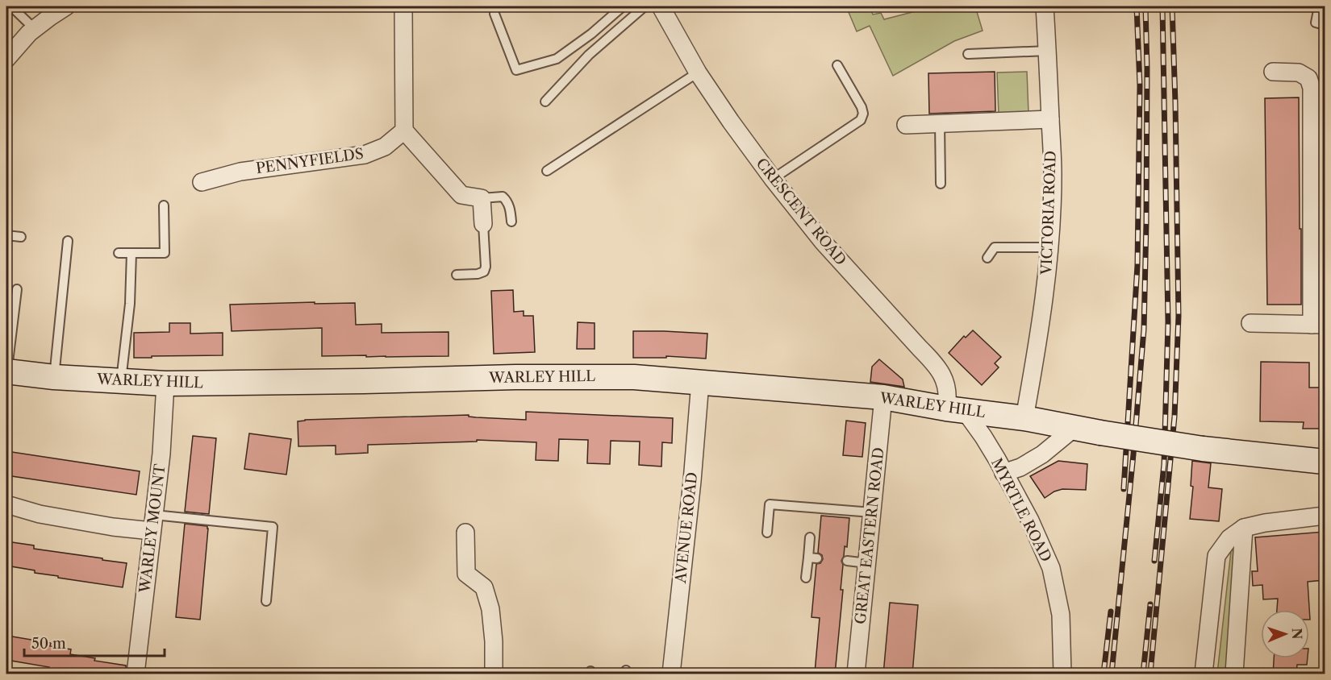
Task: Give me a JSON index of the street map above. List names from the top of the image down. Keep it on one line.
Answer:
{"streets":{"main road":["WARLEY HILL"],"street":["PENNYFIELDS","CRESCENT ROAD","VICTORIA ROAD","MYRTLE ROAD","AVENUE ROAD","WARLEY MOUNT","GREAT EASTERN ROAD"]},"crossings":[["CRESCENT ROAD","WARLEY HILL"],["CRESCENT ROAD","MYRTLE ROAD"],["VICTORIA ROAD","WARLEY HILL"],["WARLEY HILL","MYRTLE ROAD"],["WARLEY HILL","AVENUE ROAD"],["WARLEY HILL","WARLEY MOUNT"],["WARLEY HILL","GREAT EASTERN ROAD"]],"scale_bar":"50 m","north":"right"}
